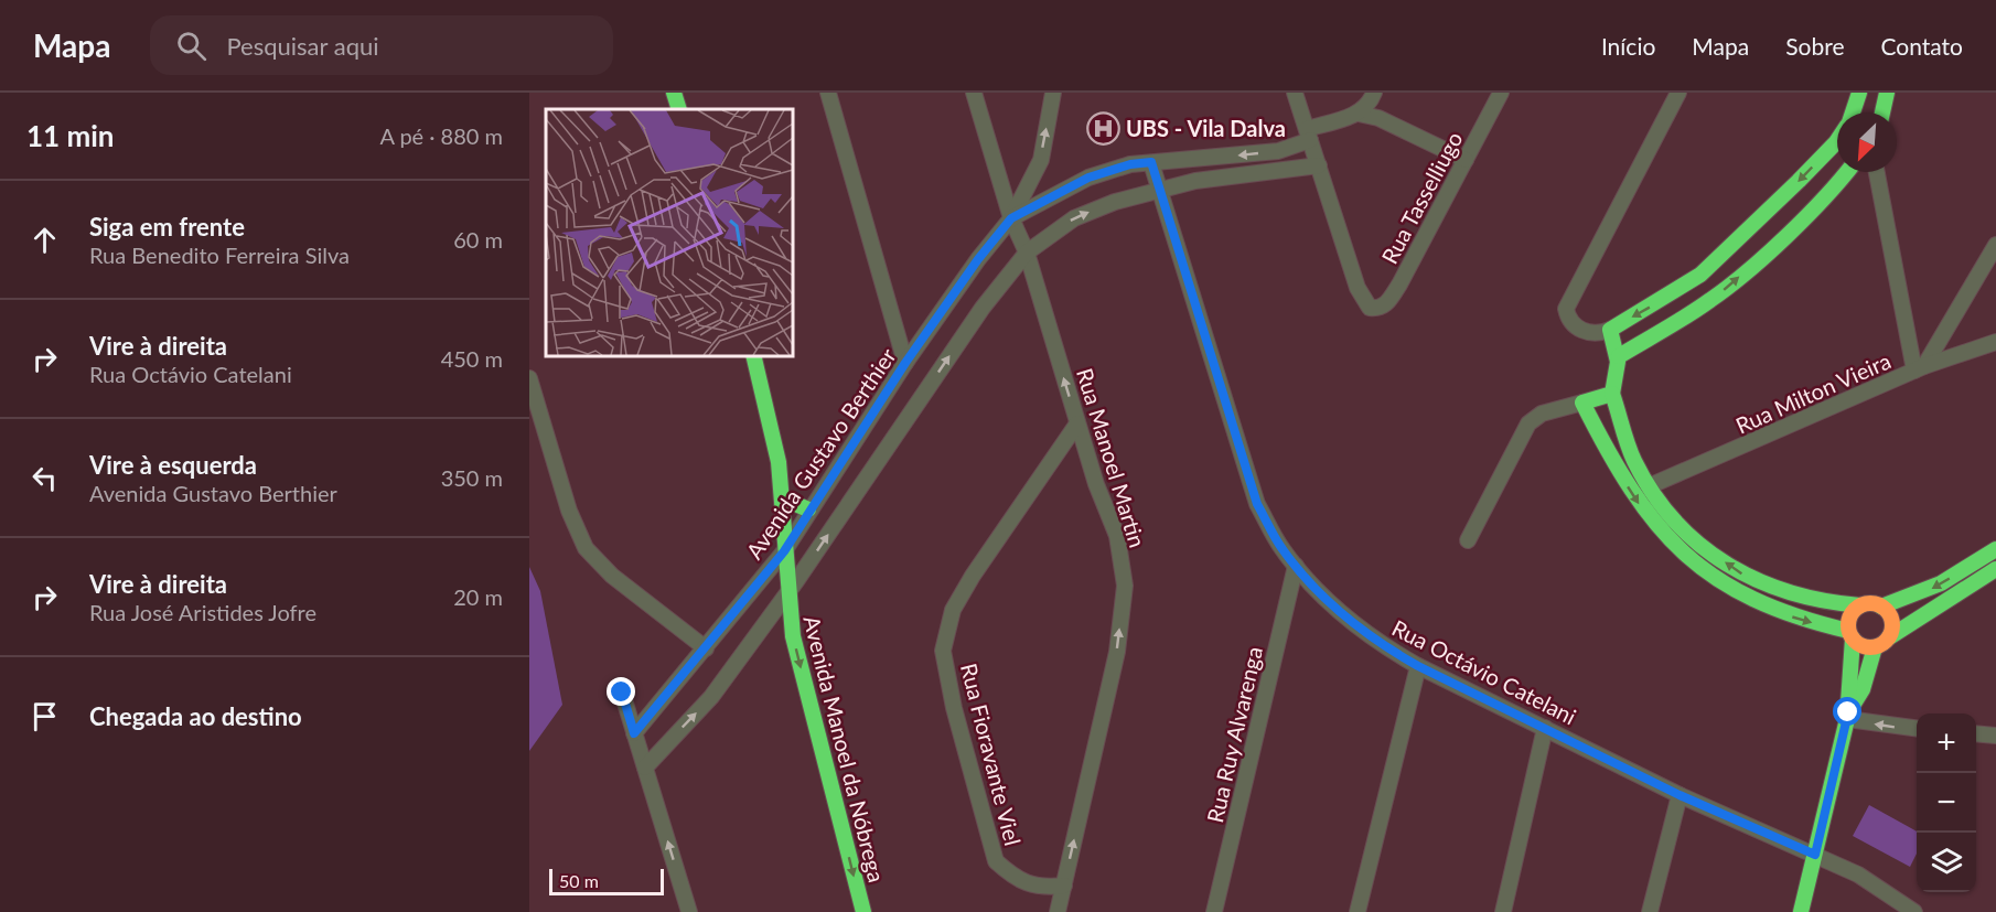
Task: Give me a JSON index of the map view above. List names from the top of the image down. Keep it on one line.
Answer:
{"streets":{"street":["Rua Tasselliugo","Rua Milton Vieira","Avenida Gustavo Berthier","Rua Manoel Martin","Rua Octávio Catelani","Rua Ruy Alvarenga","Avenida Manoel da Nóbrega","Rua Fioravante Viel"]},"crossings":[["Avenida Gustavo Berthier","Rua Manoel Martin"],["Avenida Gustavo Berthier","Rua Octávio Catelani"],["Avenida Gustavo Berthier","Avenida Manoel da Nóbrega"],["Rua Manoel Martin","Rua Fioravante Viel"],["Rua Octávio Catelani","Rua Ruy Alvarenga"]],"one_way":["Rua Manoel Martin","Avenida Manoel da Nóbrega"],"places":{"hospital":["UBS - Vila Dalva"]},"scale_bar":"50 m","north":"bottom left","page":{"header":"Mapa","search":"Pesquisar aqui","nav":["Início","Mapa","Sobre","Contato"],"heading":["11 min","A pé · 880 m"],"list":[["Siga em frente","Rua Benedito Ferreira Silva","60 m"],["Vire à direita","Rua Octávio Catelani","450 m"],["Vire à esquerda","Avenida Gustavo Berthier","350 m"],["Vire à direita","Rua José Aristides Jofre","20 m"],"Chegada ao destino"],"map_buttons":["+","−"],"scale":"50 m"}}
